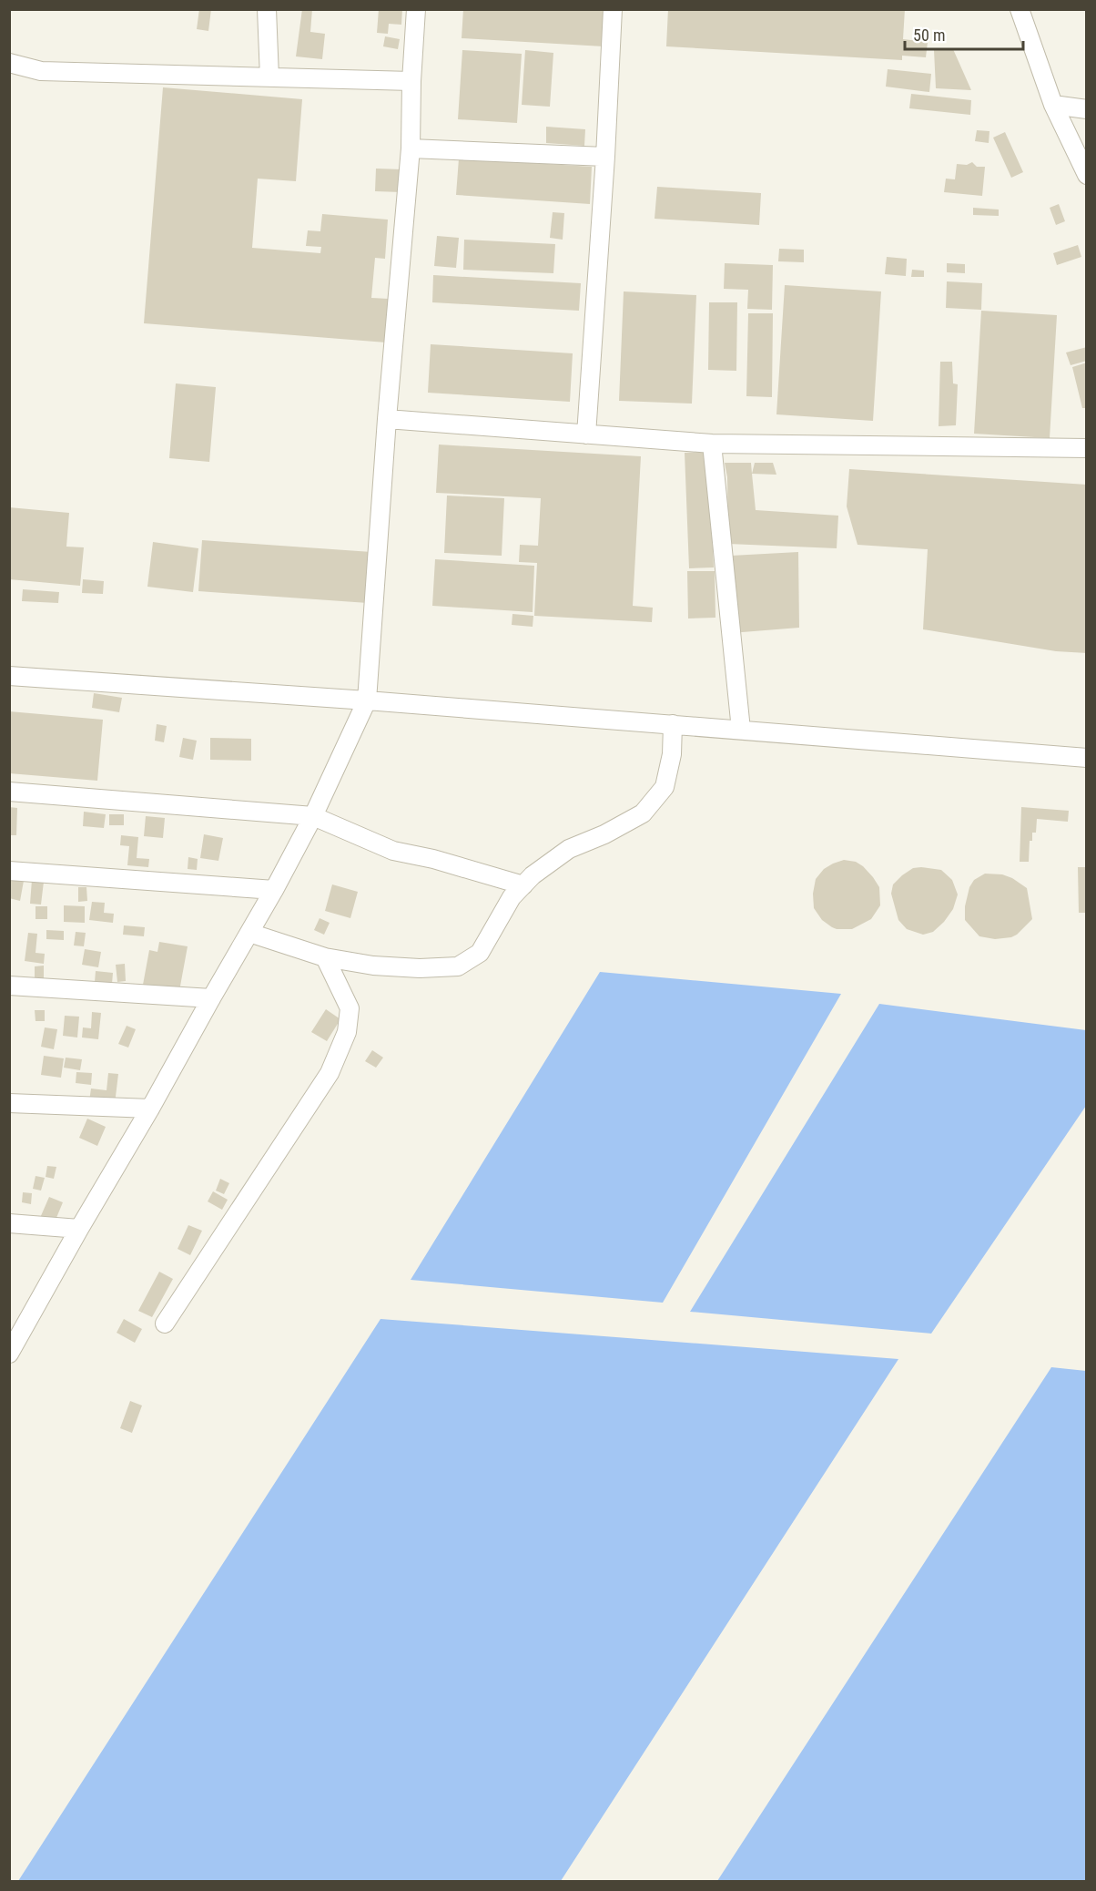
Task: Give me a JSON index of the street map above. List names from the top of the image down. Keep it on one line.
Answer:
{"scale_bar":"50 m"}
